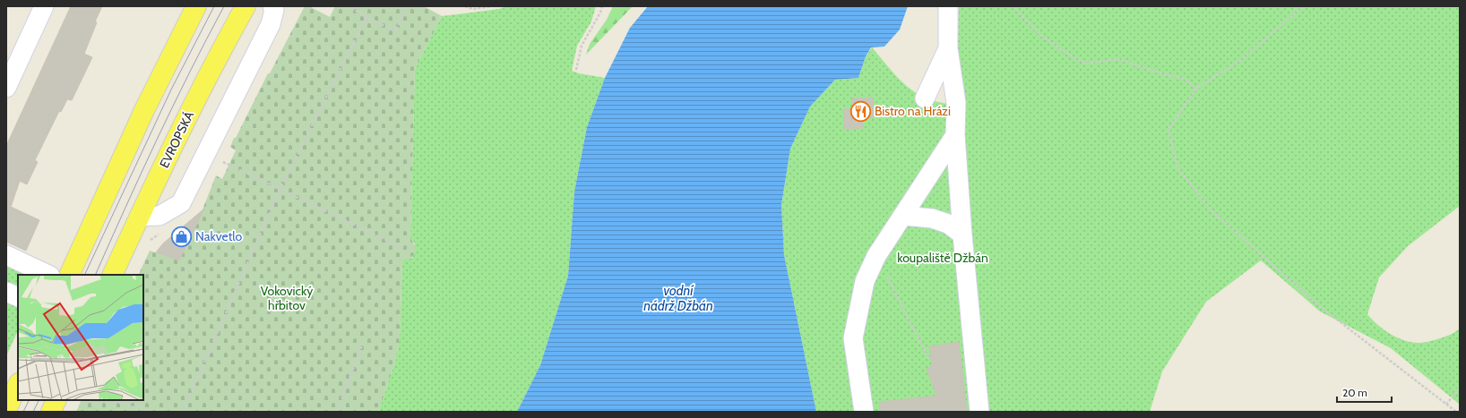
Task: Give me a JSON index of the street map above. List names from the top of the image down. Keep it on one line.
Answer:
{"streets":{"main road":["EVROPSKÁ"]},"water":["vodní nádrž Džbán"],"parks":["koupaliště Džbán","Vokovický hřbitov"],"places":{"restaurant":["Bistro na Hrázi"],"shop":["Nakvetlo"]},"scale_bar":"20 m"}
